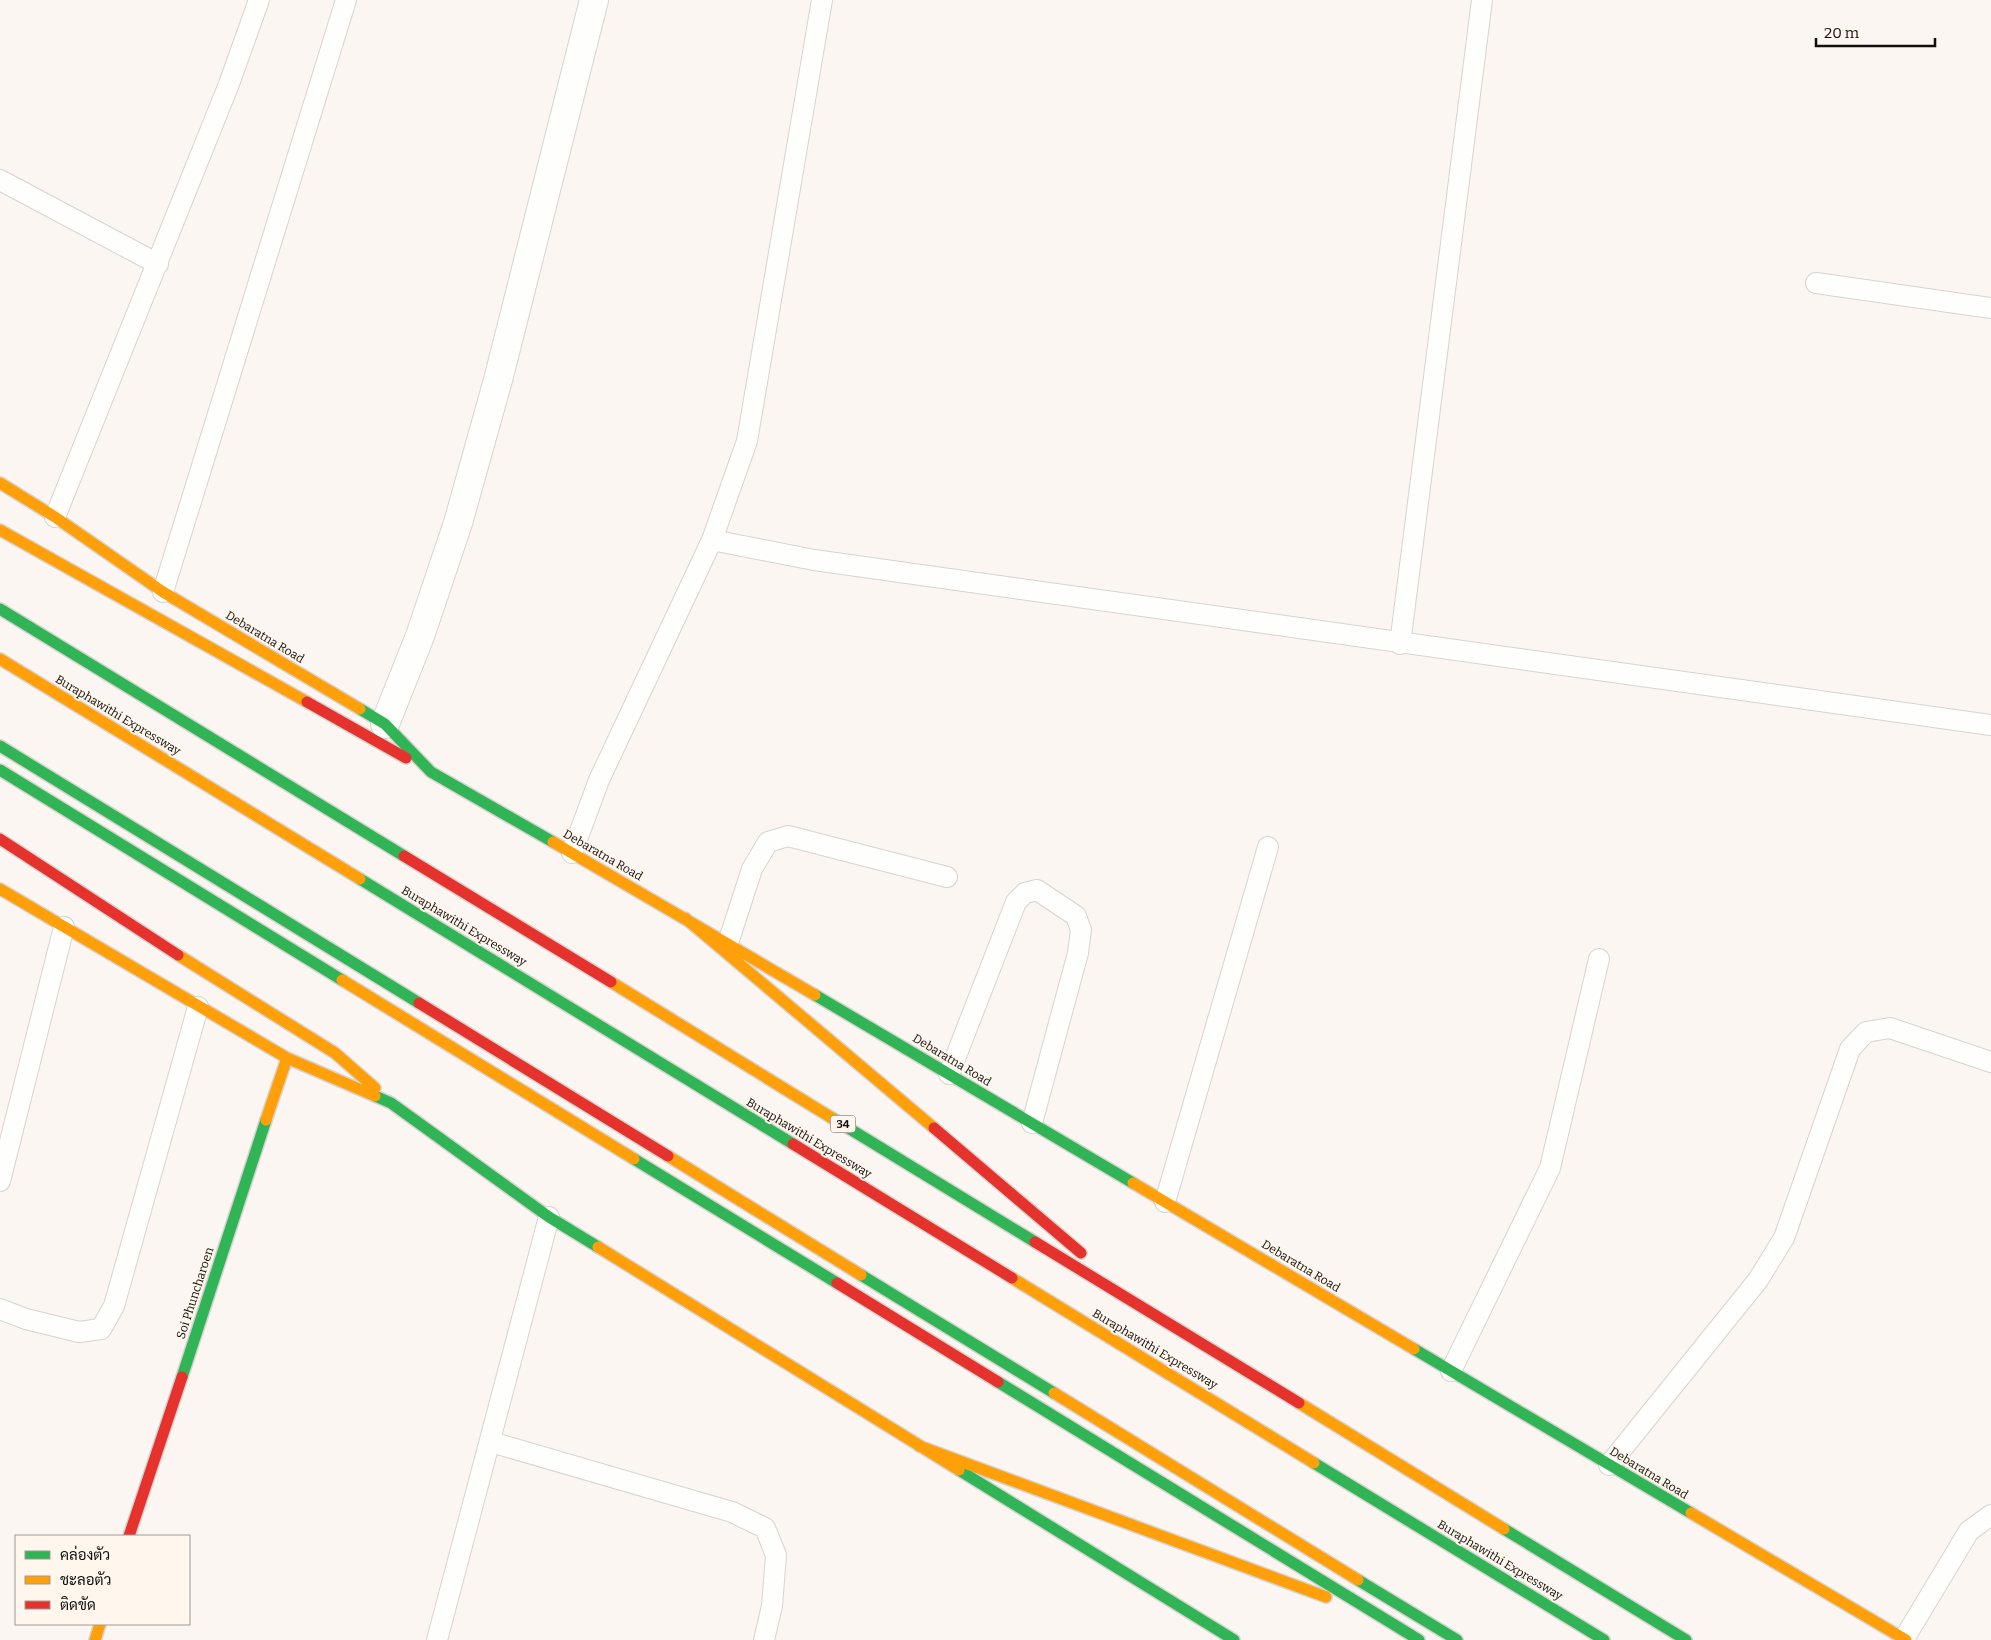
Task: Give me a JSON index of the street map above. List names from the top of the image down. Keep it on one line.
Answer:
{"streets":{"main road":["Debaratna Road","Buraphawithi Expressway","34","Soi Phuncharoen"]},"legend":["คล่องตัว","ชะลอตัว","ติดขัด"],"scale_bar":"20 m"}
